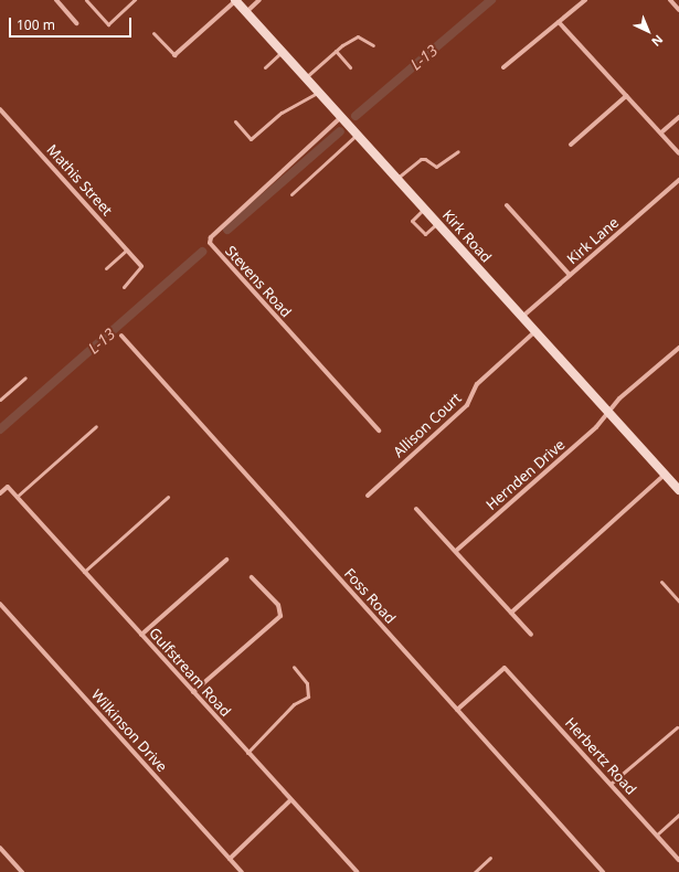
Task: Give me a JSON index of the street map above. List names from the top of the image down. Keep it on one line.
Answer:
{"streets":{"street":["Mathis Street","Kirk Road","Kirk Lane","Stevens Road","Allison Court","Hernden Drive","Foss Road","Gulfstream Road","Wilkinson Drive","Herbertz Road"]},"crossings":[["Kirk Road","Kirk Lane"],["Kirk Road","Stevens Road"],["Kirk Road","Allison Court"],["Kirk Road","Hernden Drive"],["Foss Road","Herbertz Road"]],"water":["L-13"],"scale_bar":"100 m","north":"bottom right"}
